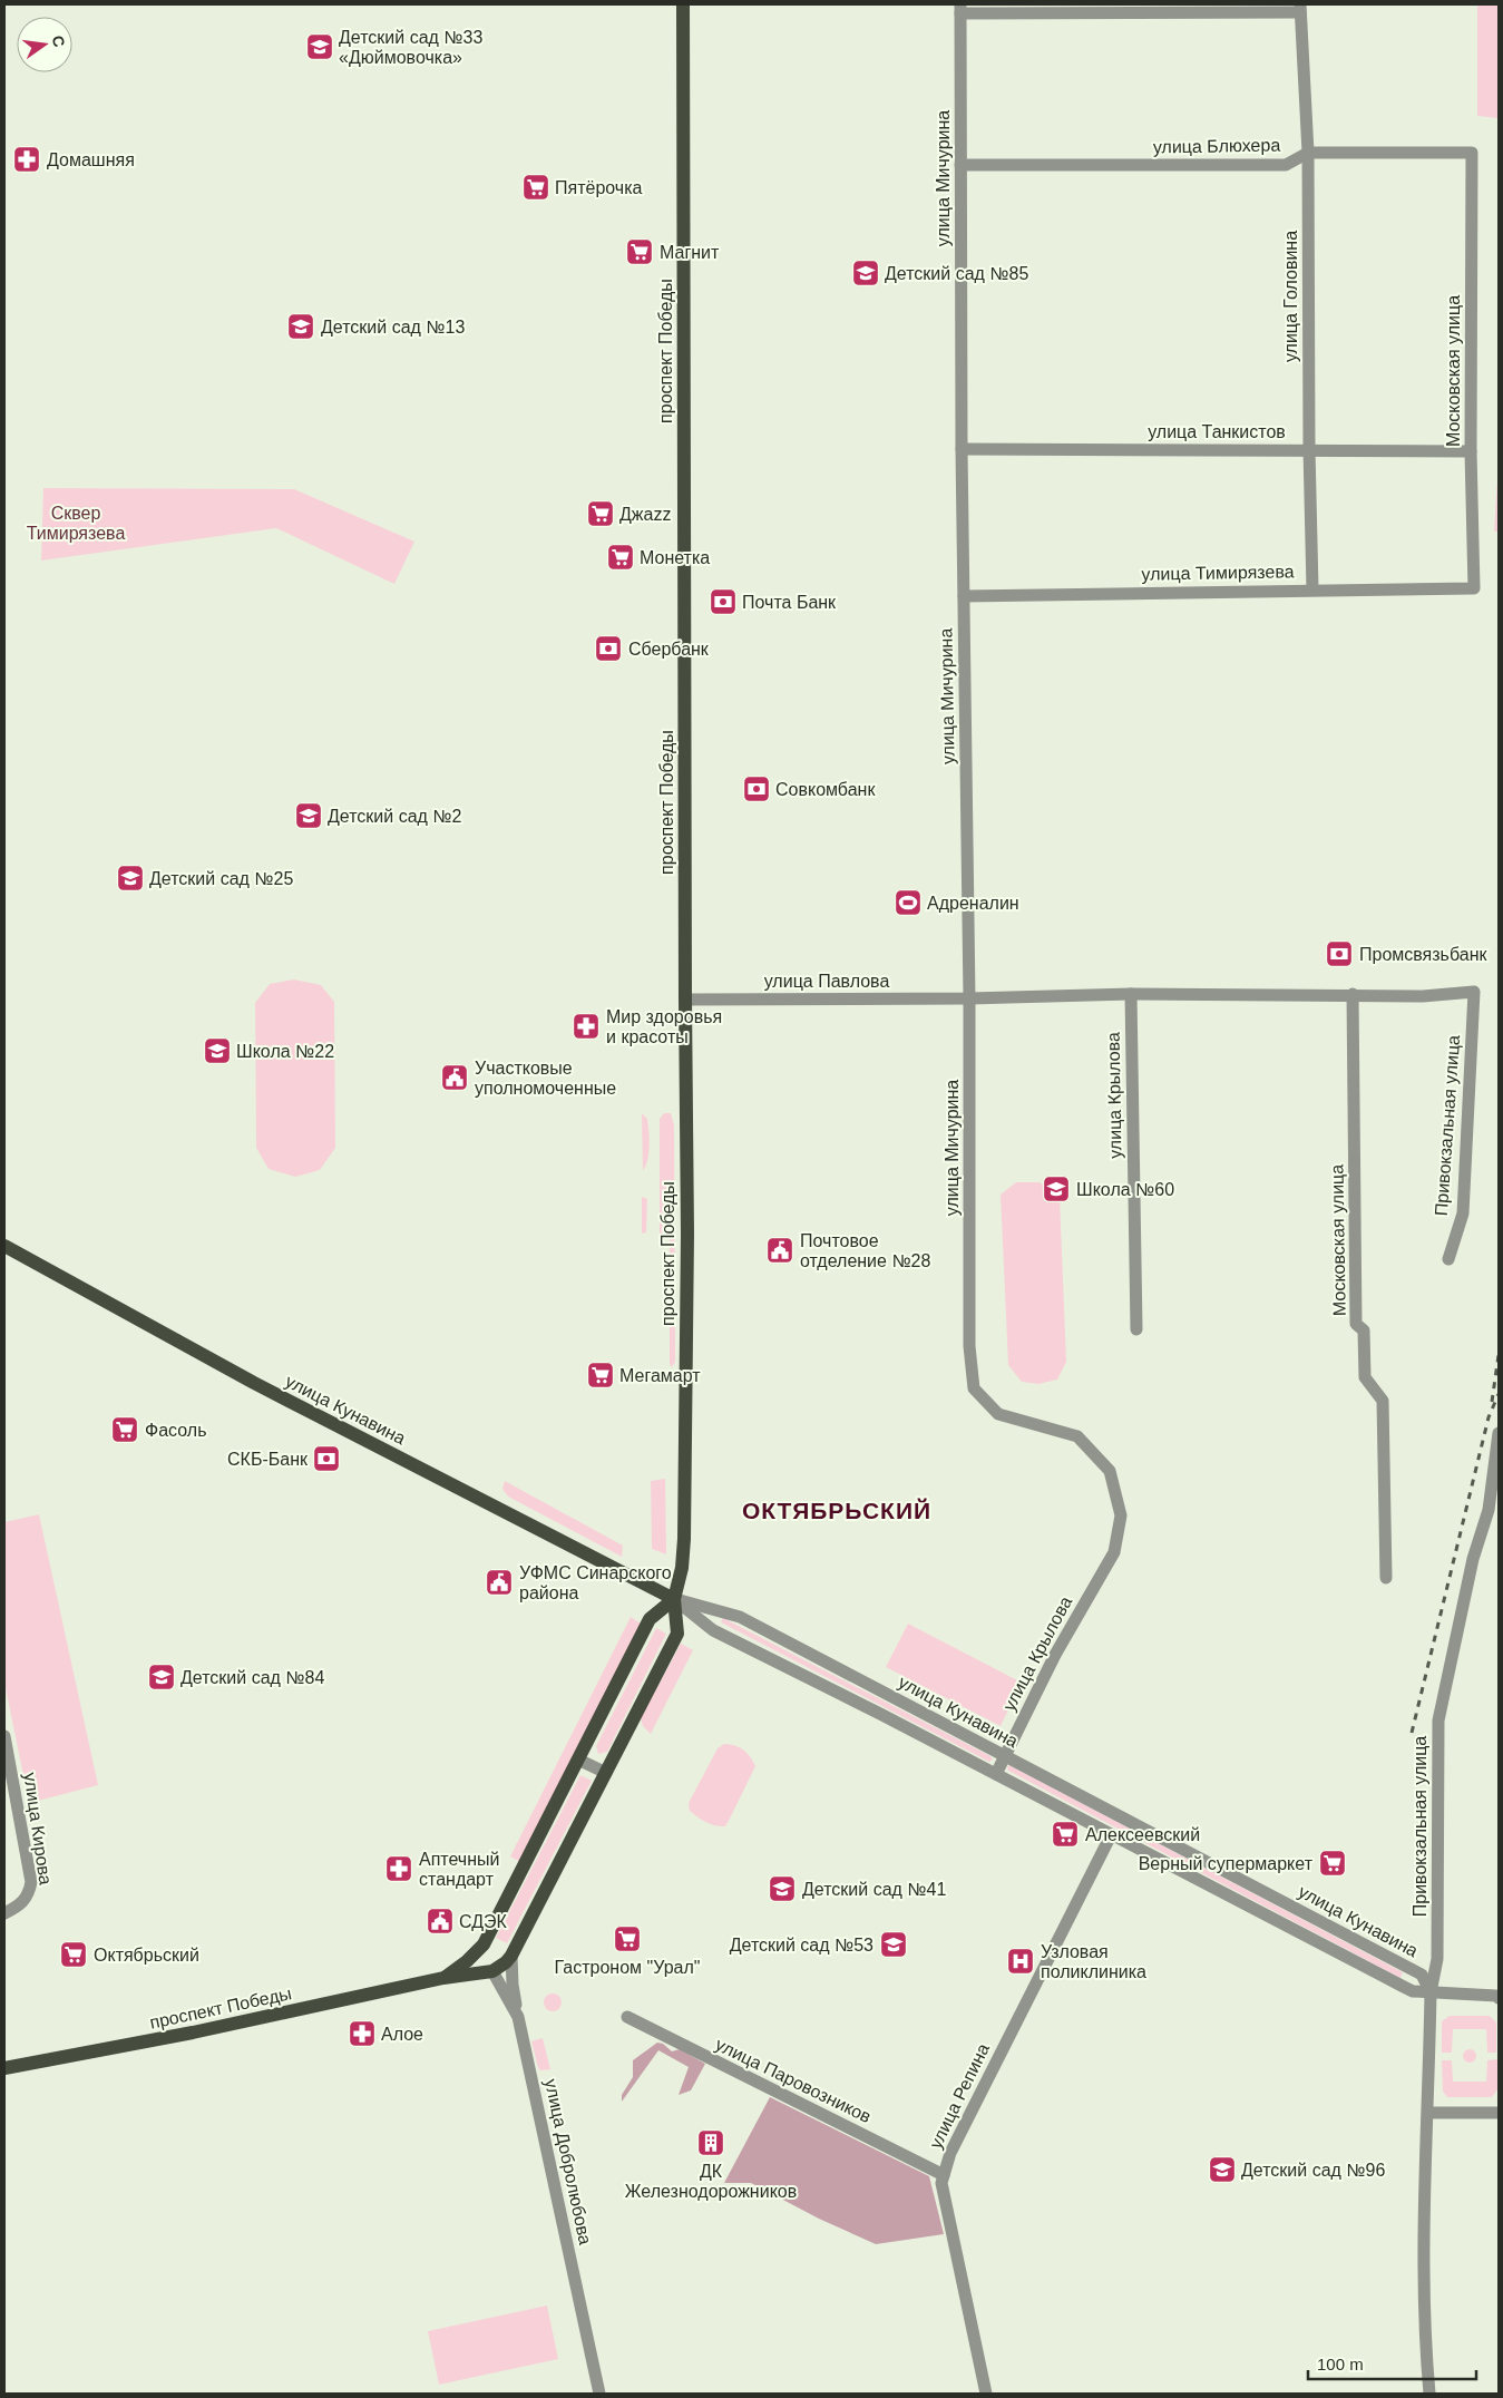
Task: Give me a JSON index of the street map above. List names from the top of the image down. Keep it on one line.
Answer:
{"streets":{"main road":["проспект Победы","улица Кунавина","улица Добролюбова"],"street":["улица Блюхера","улица Мичурина","улица Головина","Московская улица","улица Танкистов","улица Тимирязева","улица Павлова","улица Крылова","Привокзальная улица","улица Кирова","улица Паровозников","улица Репина"]},"crossings":[["улица Блюхера","улица Мичурина"],["улица Блюхера","улица Головина"],["улица Блюхера","Московская улица"],["улица Мичурина","улица Танкистов"],["улица Мичурина","улица Тимирязева"],["улица Мичурина","улица Павлова"],["улица Мичурина","улица Крылова"],["улица Головина","улица Танкистов"],["улица Головина","улица Тимирязева"],["проспект Победы","улица Павлова"],["проспект Победы","улица Кунавина"],["проспект Победы","улица Добролюбова"],["Московская улица","улица Танкистов"],["Московская улица","улица Тимирязева"],["Московская улица","улица Павлова"],["улица Павлова","улица Крылова"],["улица Павлова","Привокзальная улица"],["улица Крылова","улица Кунавина"],["Привокзальная улица","улица Кунавина"],["улица Кунавина","улица Репина"],["улица Паровозников","улица Репина"]],"districts":["ОКТЯБРЬСКИЙ"],"parks":["Сквер Тимирязева"],"places":{"school or university":["Детский сад №33 «Дюймовочка»","Детский сад №85","Детский сад №13","Детский сад №2","Детский сад №25","Школа №22","Школа №60","Детский сад №84","Детский сад №41","Детский сад №53","Детский сад №96"],"pharmacy":["Домашняя","Мир здоровья и красоты","Аптечный стандарт","Алое"],"supermarket":["Пятёрочка","Магнит","Джаzz","Монетка","Мегамарт","Фасоль","Алексеевский","Верный супермаркет","Гастроном \"Урал\"","Октябрьский"],"bank":["Почта Банк","Сбербанк","Совкомбанк","Промсвязьбанк","СКБ-Банк"],"sports":["Адреналин"],"public building":["Участковые уполномоченные","Почтовое отделение №28","УФМС Синарского района","СДЭК"],"hospital":["Узловая поликлиника"],"building":["ДК Железнодорожников"]},"scale_bar":"100 m","north":"right"}
